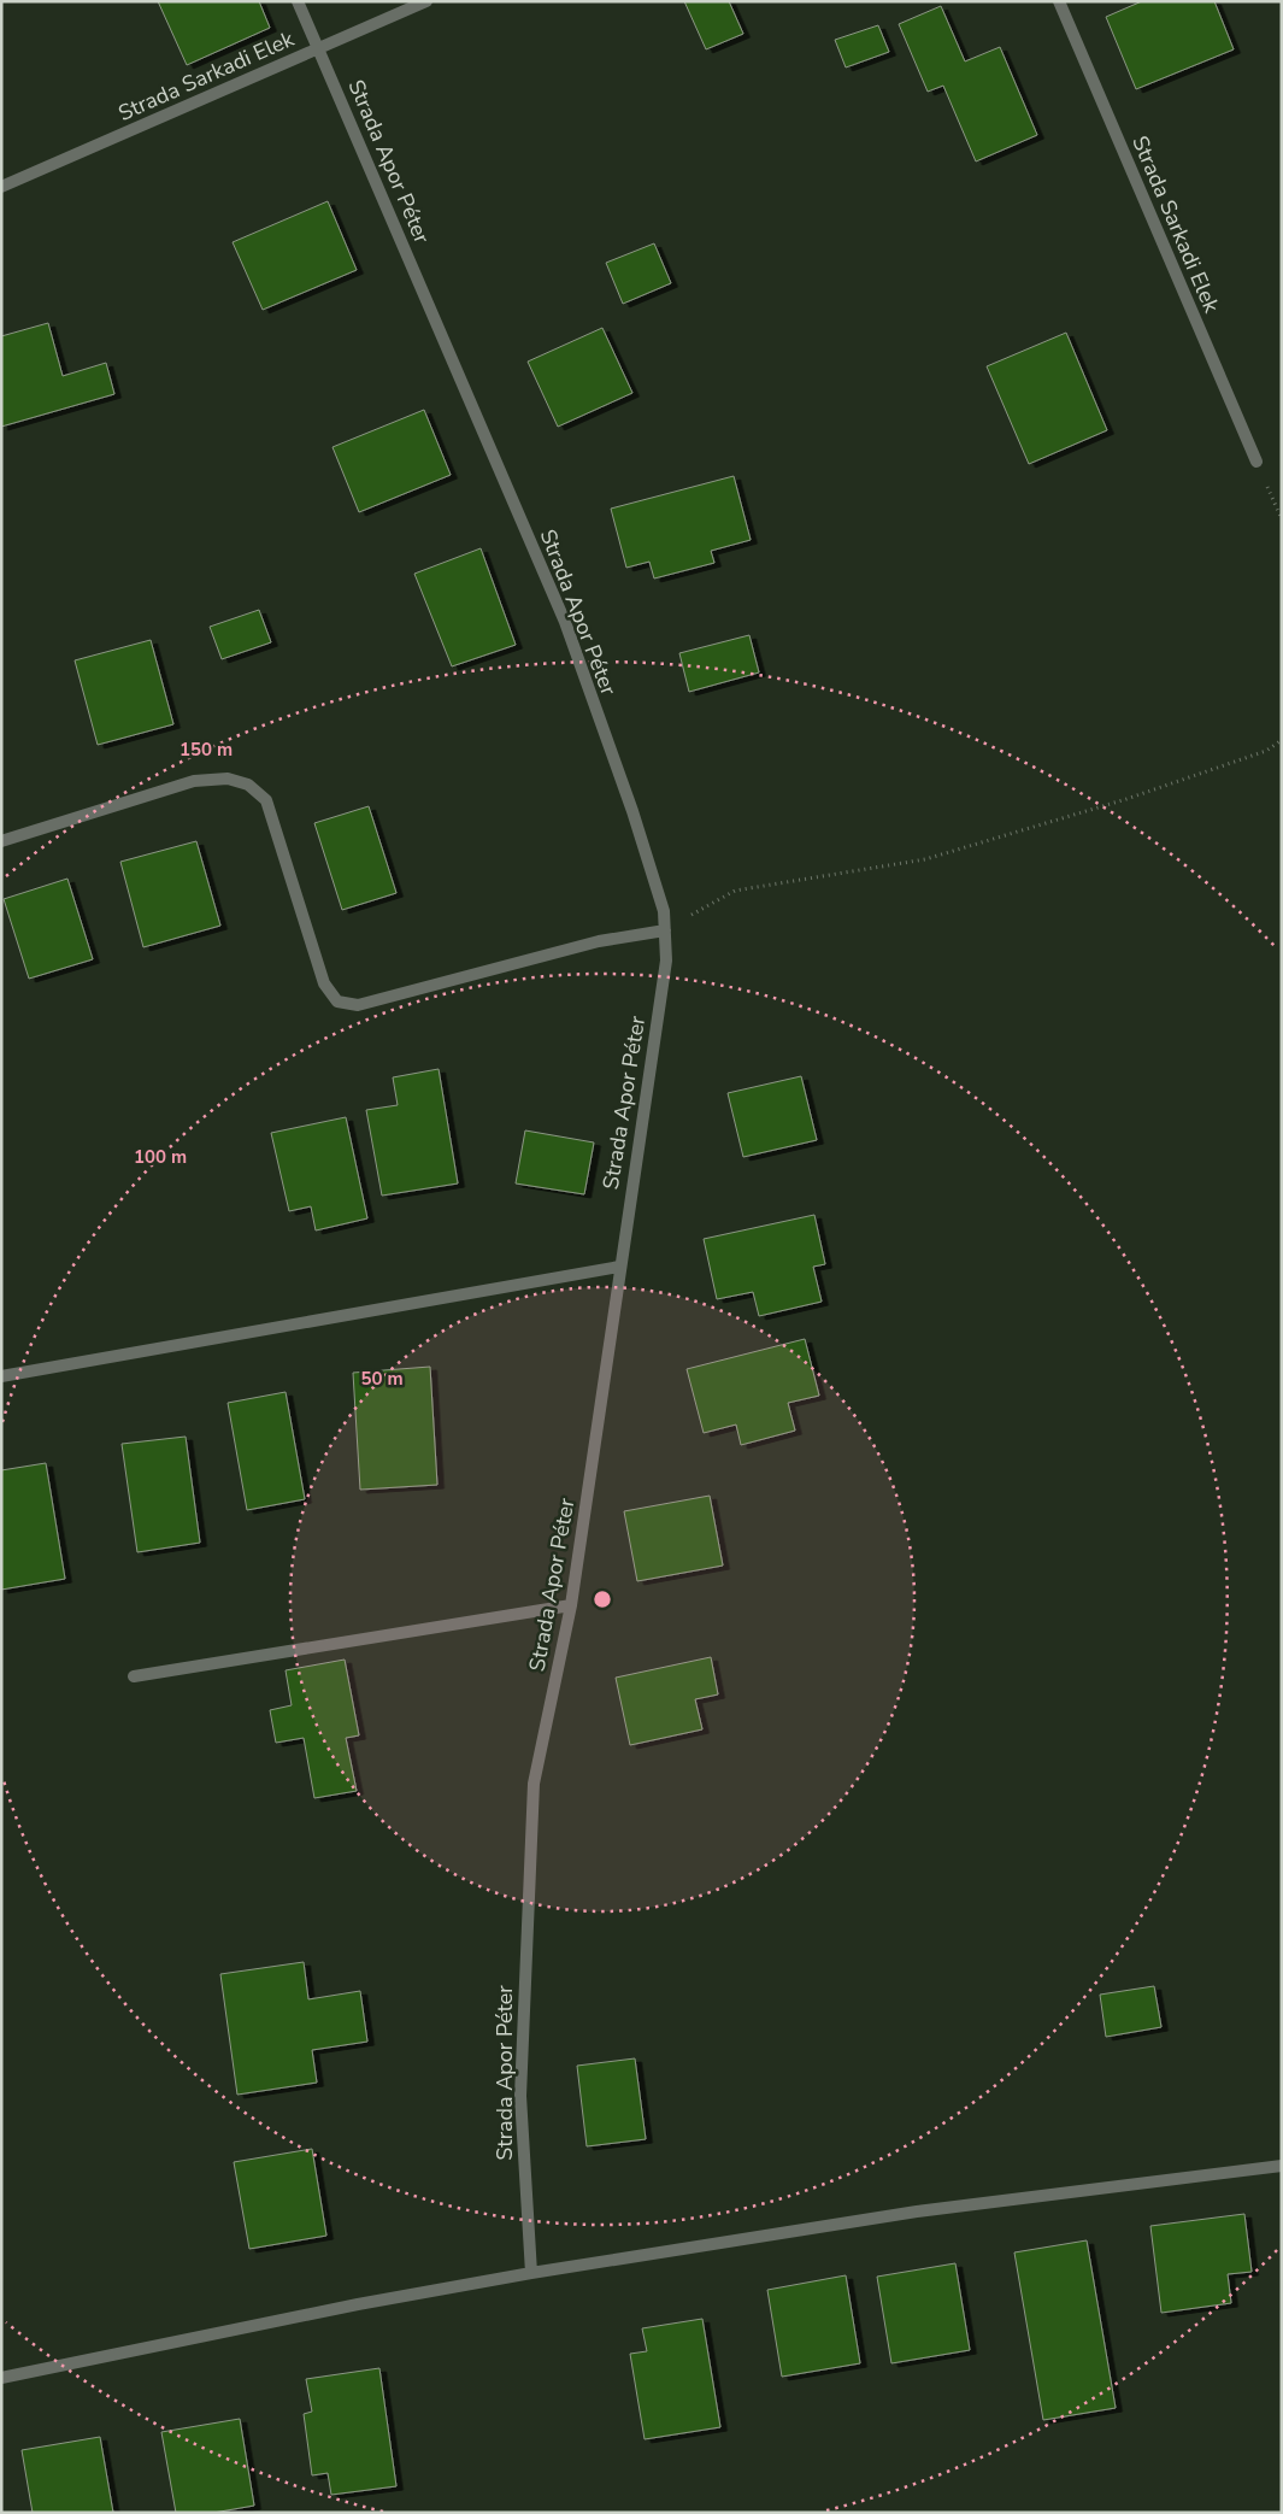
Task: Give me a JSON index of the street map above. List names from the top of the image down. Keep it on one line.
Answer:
{"streets":{"street":["Strada Sarkadi Elek","Strada Apor Péter"]},"crossings":[["Strada Sarkadi Elek","Strada Apor Péter"]],"rings":["150 m","100 m","50 m"]}
